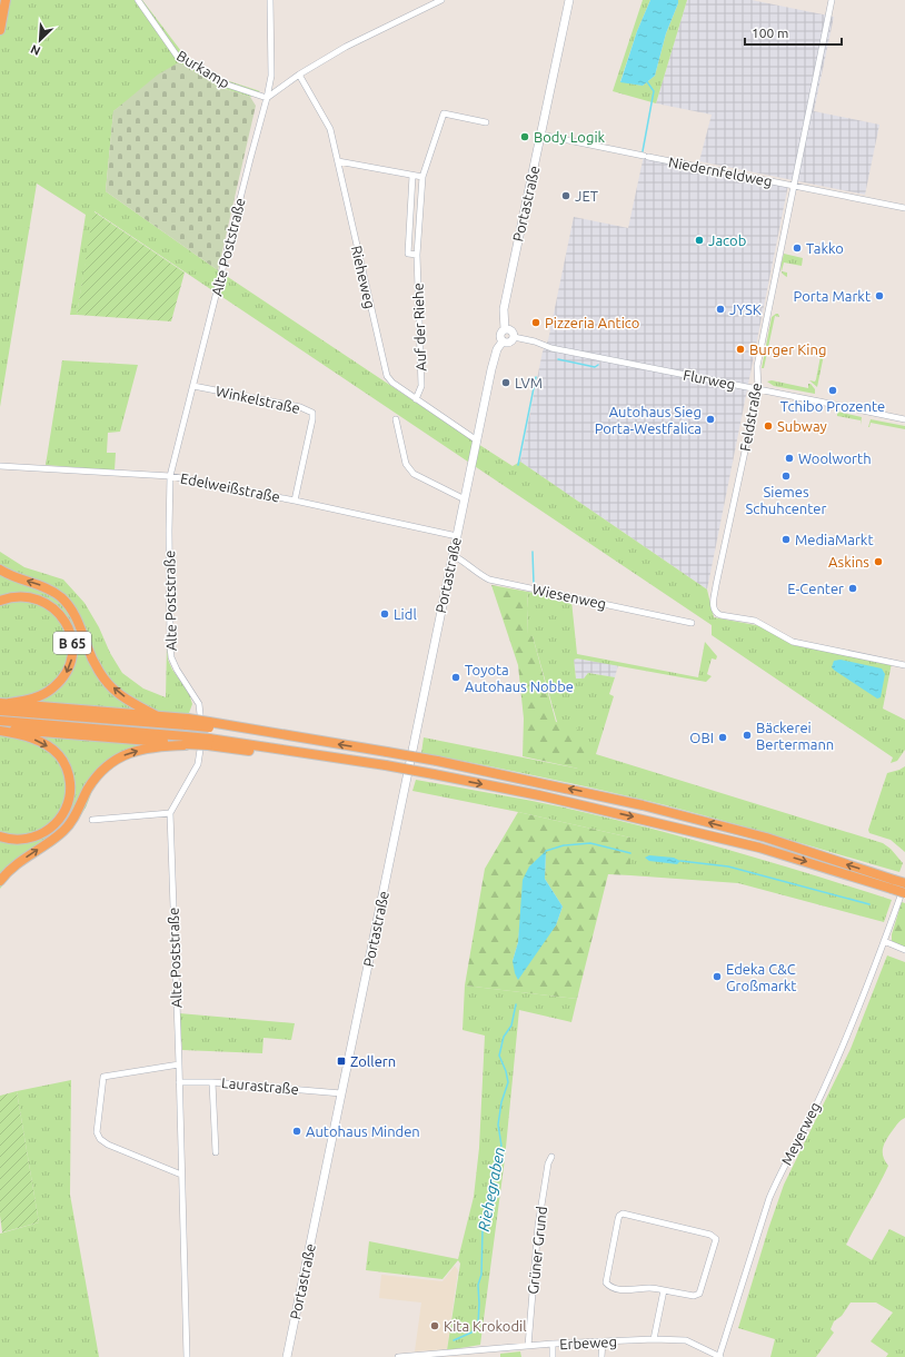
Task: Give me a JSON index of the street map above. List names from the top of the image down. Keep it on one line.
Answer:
{"streets":{"highway":["B 65"],"main road":["Portastraße"],"street":["Burkamp","Niedernfeldweg","Alte Poststraße","Rieheweg","Auf der Riehe","Flurweg","Winkelstraße","Feldstraße","Edelweißstraße","Wiesenweg","Laurastraße","Meyerweg","Grüner Grund","Erbeweg"]},"crossings":[["Burkamp","Alte Poststraße"],["Niedernfeldweg","Portastraße"],["Niedernfeldweg","Feldstraße"],["Portastraße","Rieheweg"],["Portastraße","Flurweg"],["Portastraße","Edelweißstraße"],["Portastraße","Wiesenweg"],["Portastraße","Laurastraße"],["Alte Poststraße","Winkelstraße"],["Alte Poststraße","Edelweißstraße"],["Alte Poststraße","Laurastraße"],["Rieheweg","Auf der Riehe"],["Flurweg","Feldstraße"],["Winkelstraße","Edelweißstraße"],["Meyerweg","Erbeweg"],["Grüner Grund","Erbeweg"]],"water":["Riehegraben"],"places":{"other":["Body Logik","JET","Jacob","Takko","Porta Markt","JYSK","Pizzeria Antico","Burger King","LVM","Tchibo Prozente","Autohaus Sieg Porta-Westfalica","Subway","Woolworth","Siemes Schuhcenter","MediaMarkt","Askins","E-Center","Lidl","Toyota Autohaus Nobbe","Bäckerei Bertermann","OBI","Edeka C&C Großmarkt","Autohaus Minden","Kita Krokodil"],"transit":["Zollern"]},"scale_bar":"100 m","north":"bottom left"}
